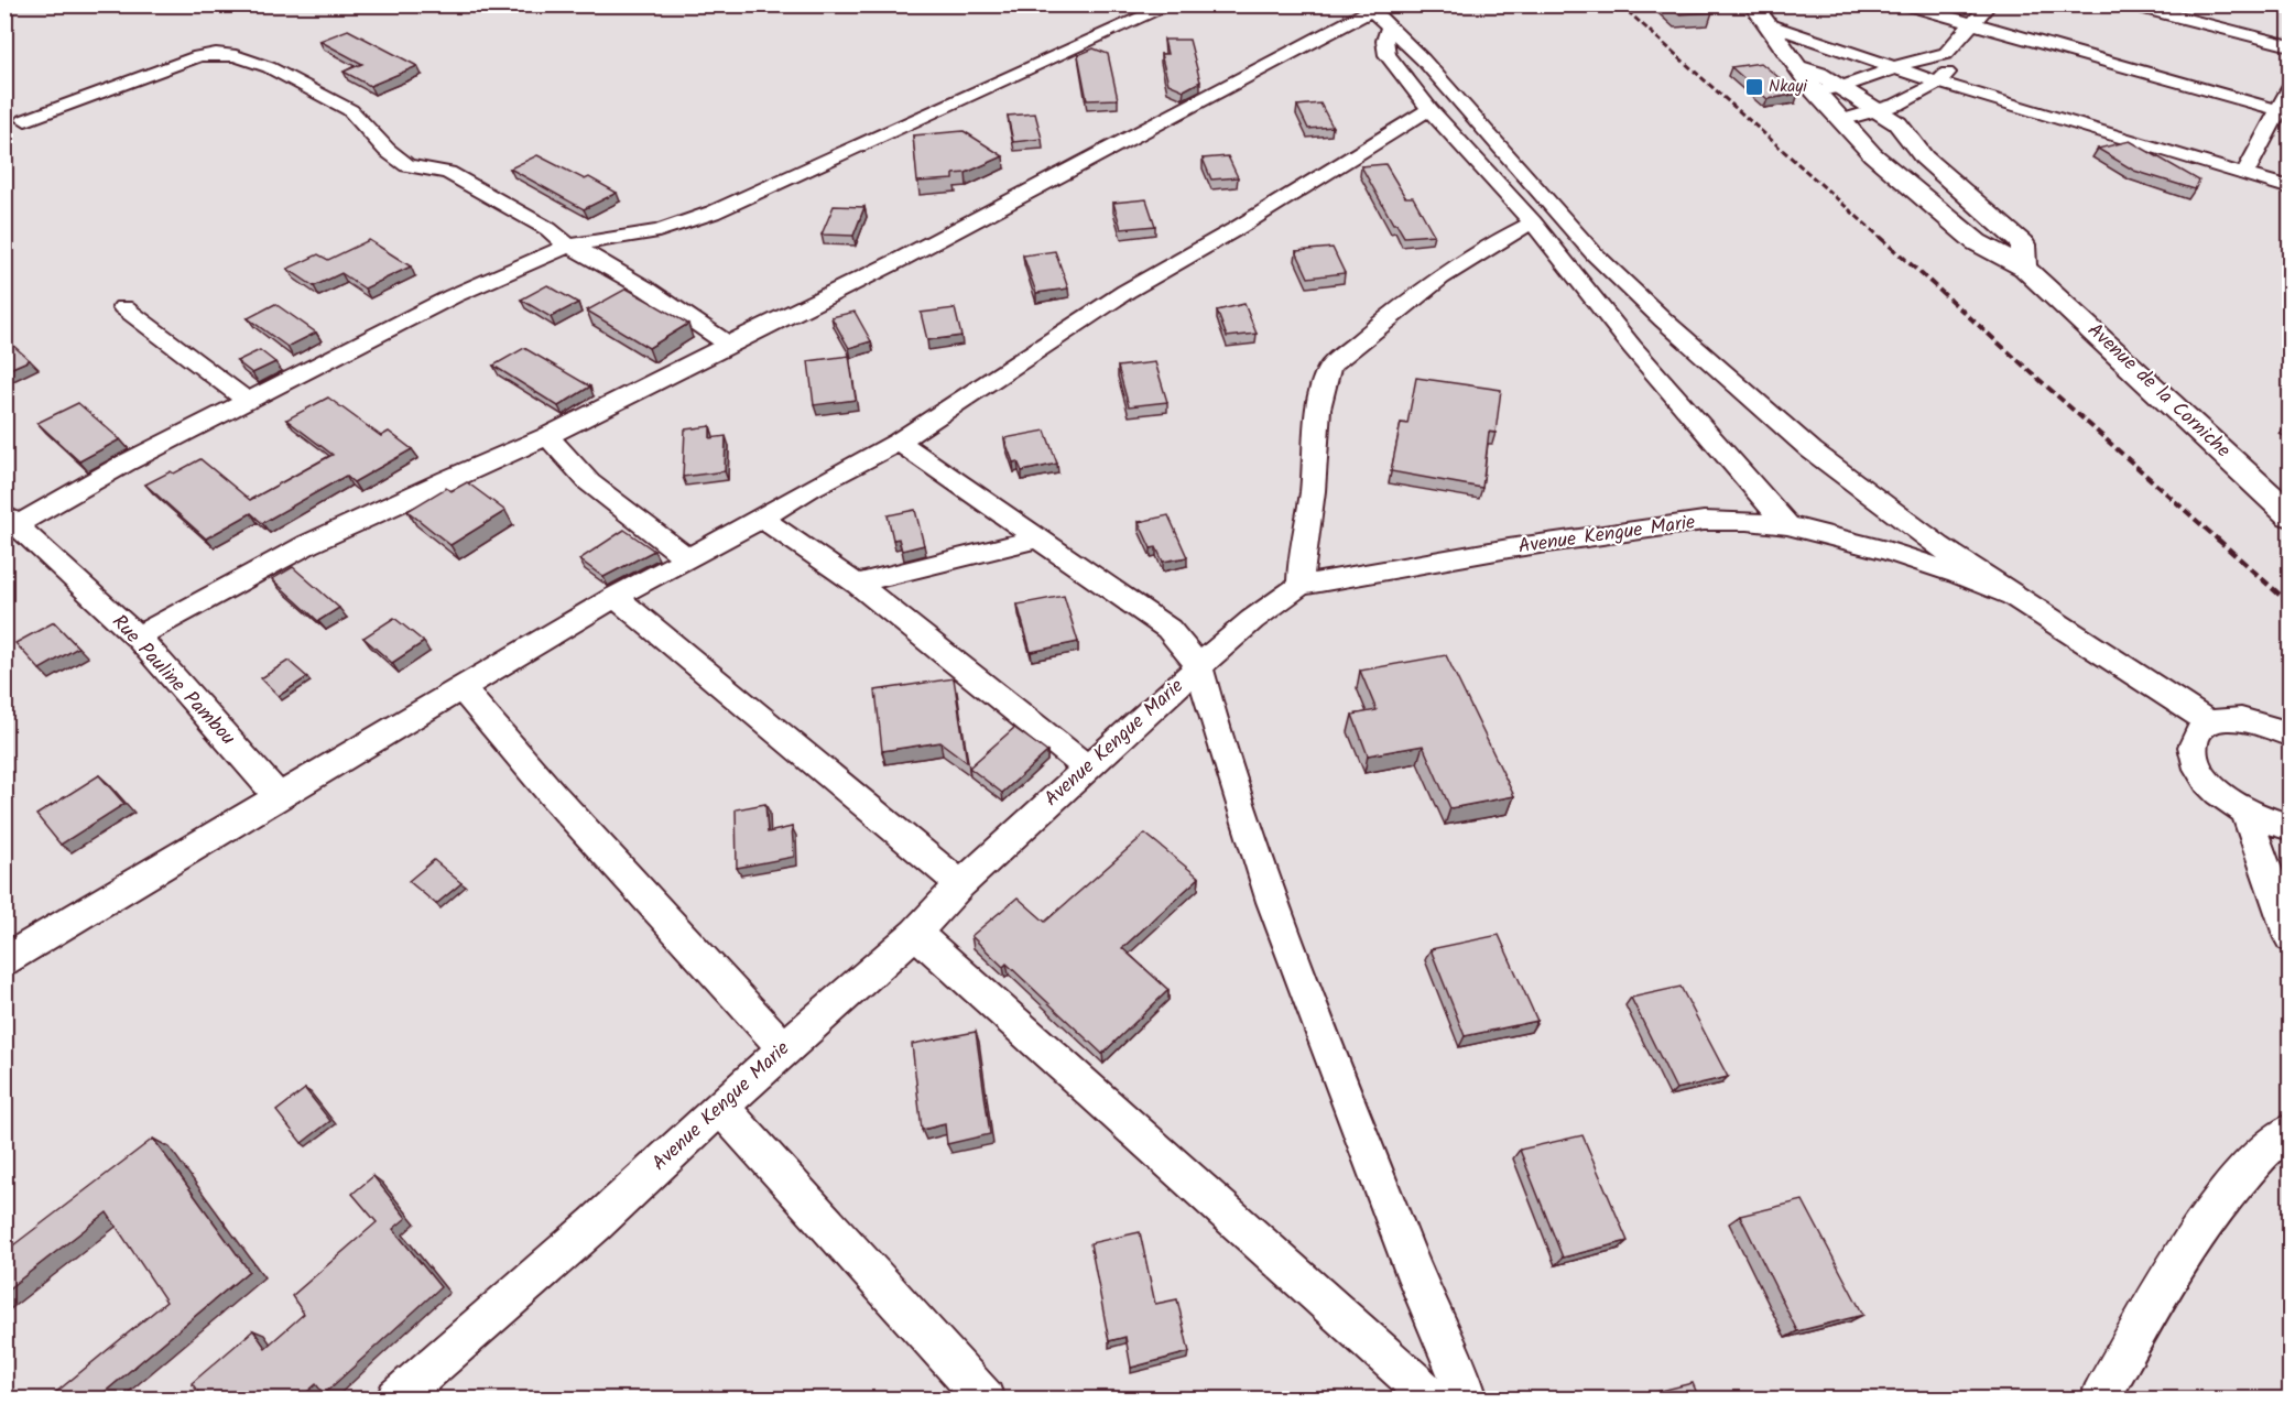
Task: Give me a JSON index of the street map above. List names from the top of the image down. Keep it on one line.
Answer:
{"streets":{"street":["Avenue de la Corniche","Avenue Kengue Marie","Rue Pauline Pambou"]},"places":{"transit":["Nkayi"]}}
